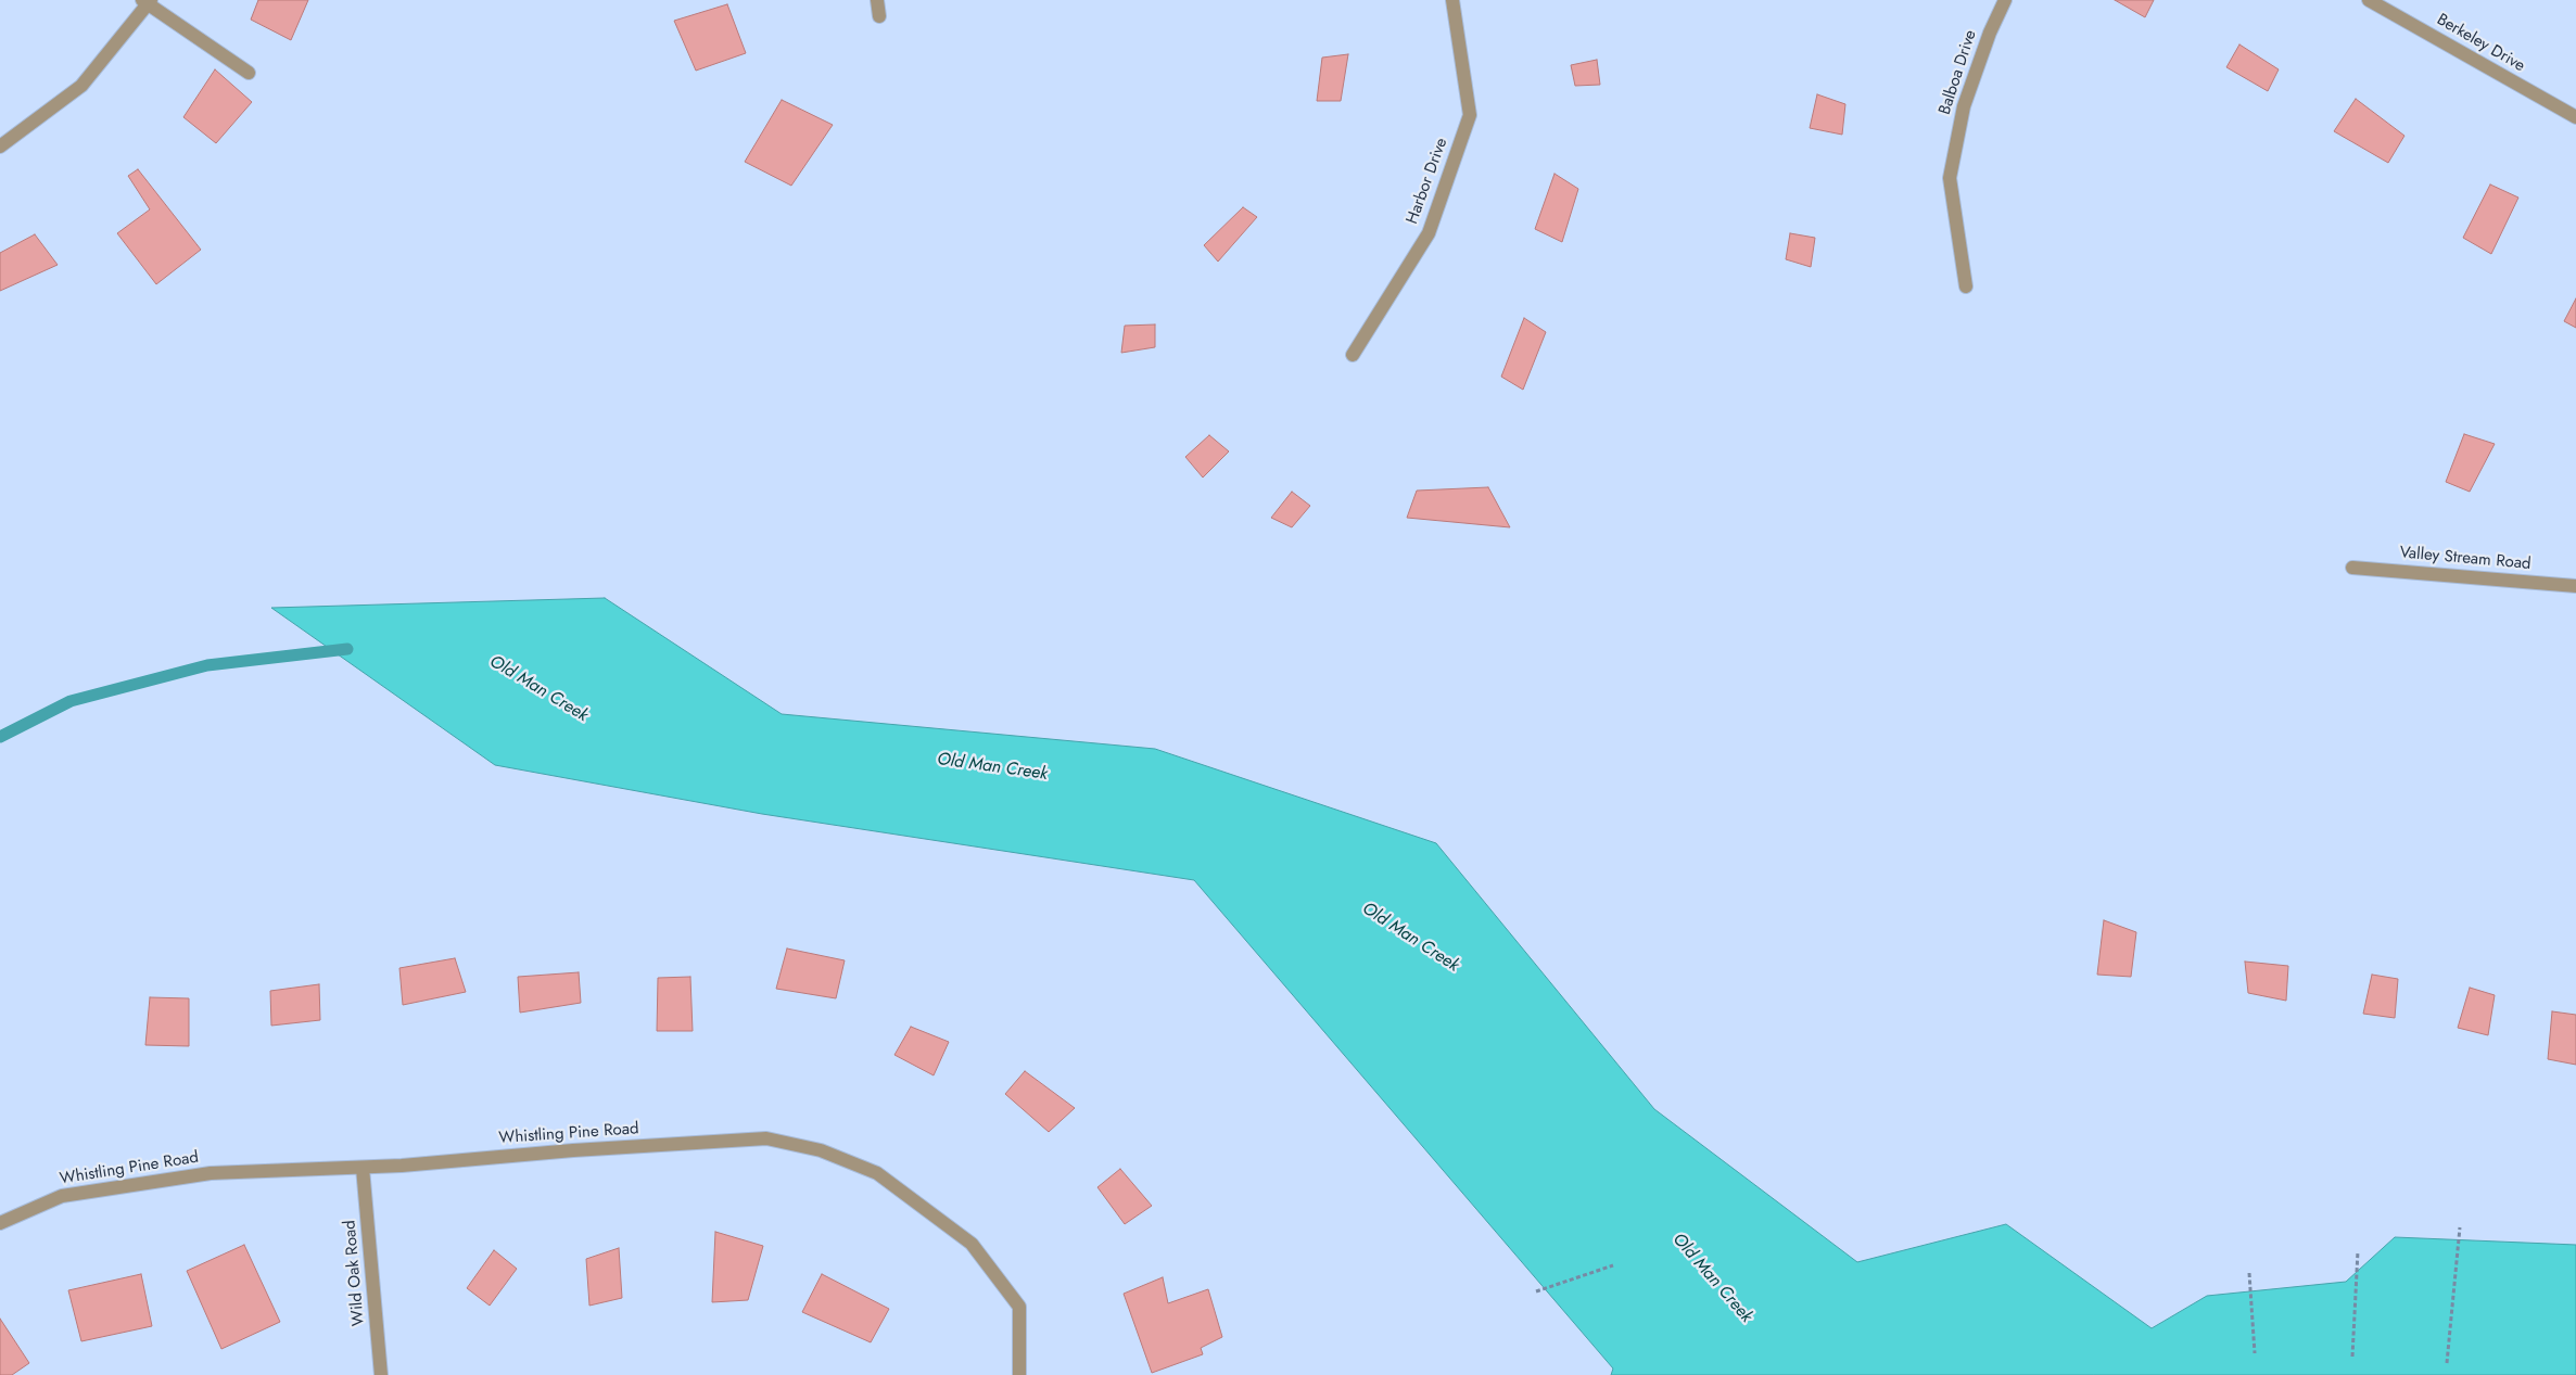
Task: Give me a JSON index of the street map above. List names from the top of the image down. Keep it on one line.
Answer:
{"streets":{"street":["Berkeley Drive","Balboa Drive","Harbor Drive","Valley Stream Road","Whistling Pine Road","Wild Oak Road"]},"crossings":[["Whistling Pine Road","Wild Oak Road"]],"water":["Old Man Creek"]}
